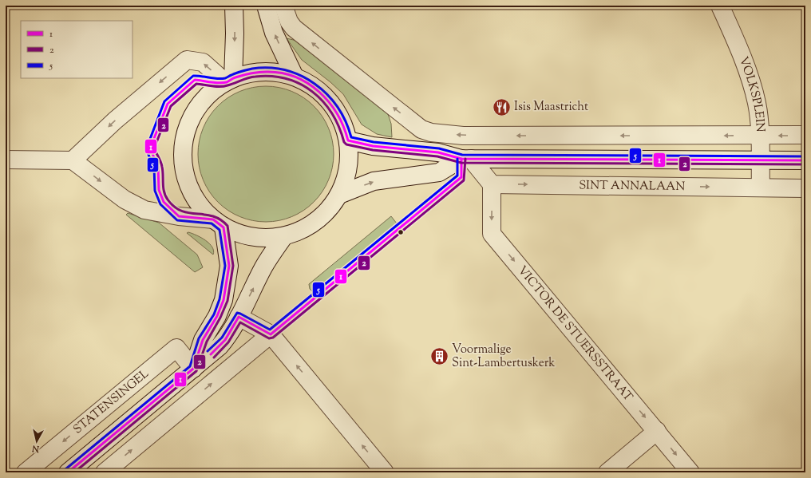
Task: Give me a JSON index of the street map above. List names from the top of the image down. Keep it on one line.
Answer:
{"streets":{"street":["VOLKSPLEIN","SINT ANNALAAN","VICTOR DE STUERSSTRAAT","STATENSINGEL"]},"crossings":[["VOLKSPLEIN","SINT ANNALAAN"],["SINT ANNALAAN","VICTOR DE STUERSSTRAAT"]],"one_way":["VICTOR DE STUERSSTRAAT"],"places":{"restaurant":["Isis Maastricht"],"building":["Voormalige Sint-Lambertuskerk"]},"lines":["transit line 5","transit line 1","transit line 2"],"legend":["1","2","5"],"north":"bottom"}
